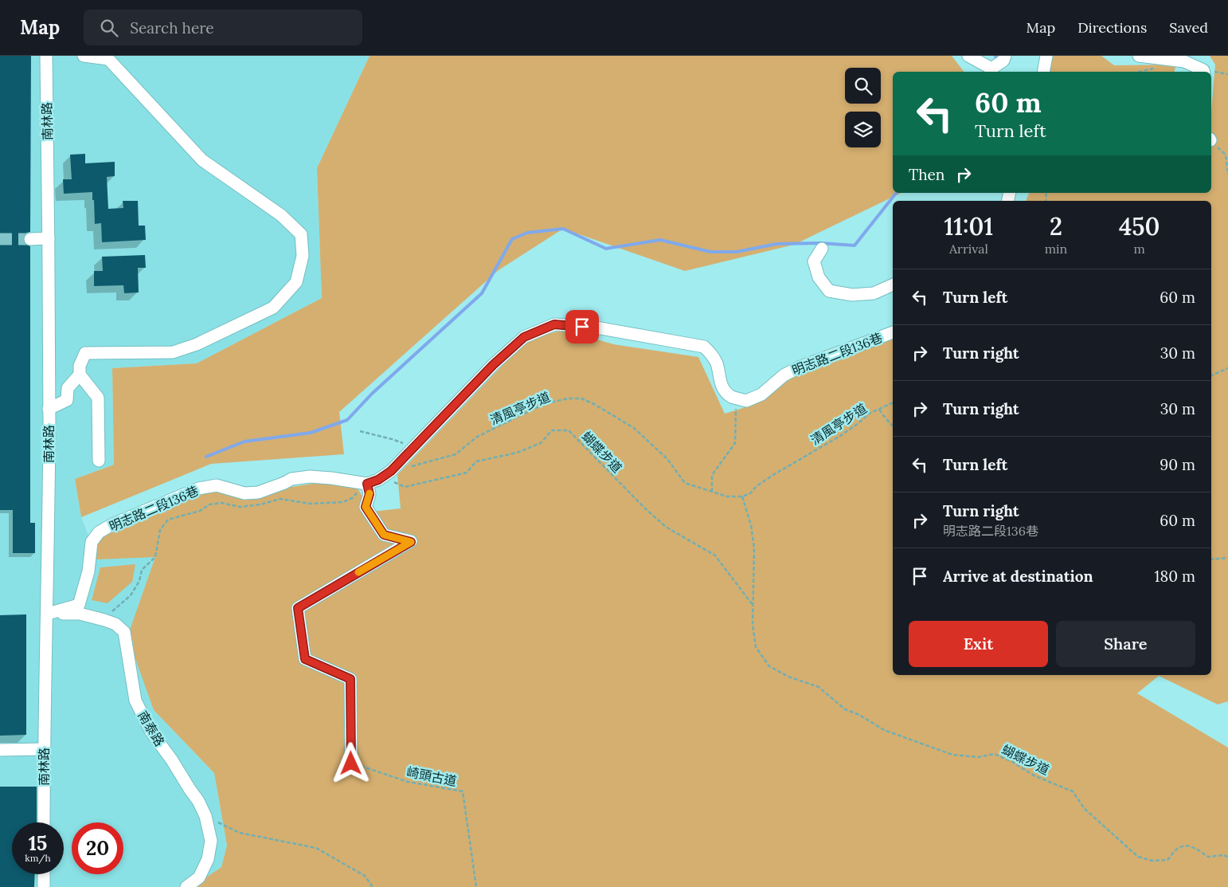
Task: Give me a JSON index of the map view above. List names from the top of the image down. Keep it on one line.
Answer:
{"streets":{"street":["南林路","明志路二段136巷","南泰路"],"path":["清風亭步道","蝴蝶步道","崎頭古道"]},"crossings":[["南林路","明志路二段136巷"],["南林路","南泰路"],["明志路二段136巷","南泰路"],["清風亭步道","蝴蝶步道"]],"page":{"header":"Map","search":"Search here","nav":["Map","Directions","Saved"],"turn":["60 m","Turn left"],"then":"Then","eta":["11:01","Arrival","2","min","450","m"],"list":[{"name":"Turn left","value":"60 m"},{"name":"Turn right","value":"30 m"},{"name":"Turn right","value":"30 m"},{"name":"Turn left","value":"90 m"},{"name":"Turn right","note":"明志路二段136巷","value":"60 m"},{"name":"Arrive at destination","value":"180 m"}],"buttons":["Exit","Share"],"speed":"15 km/h","limit":"20"}}
